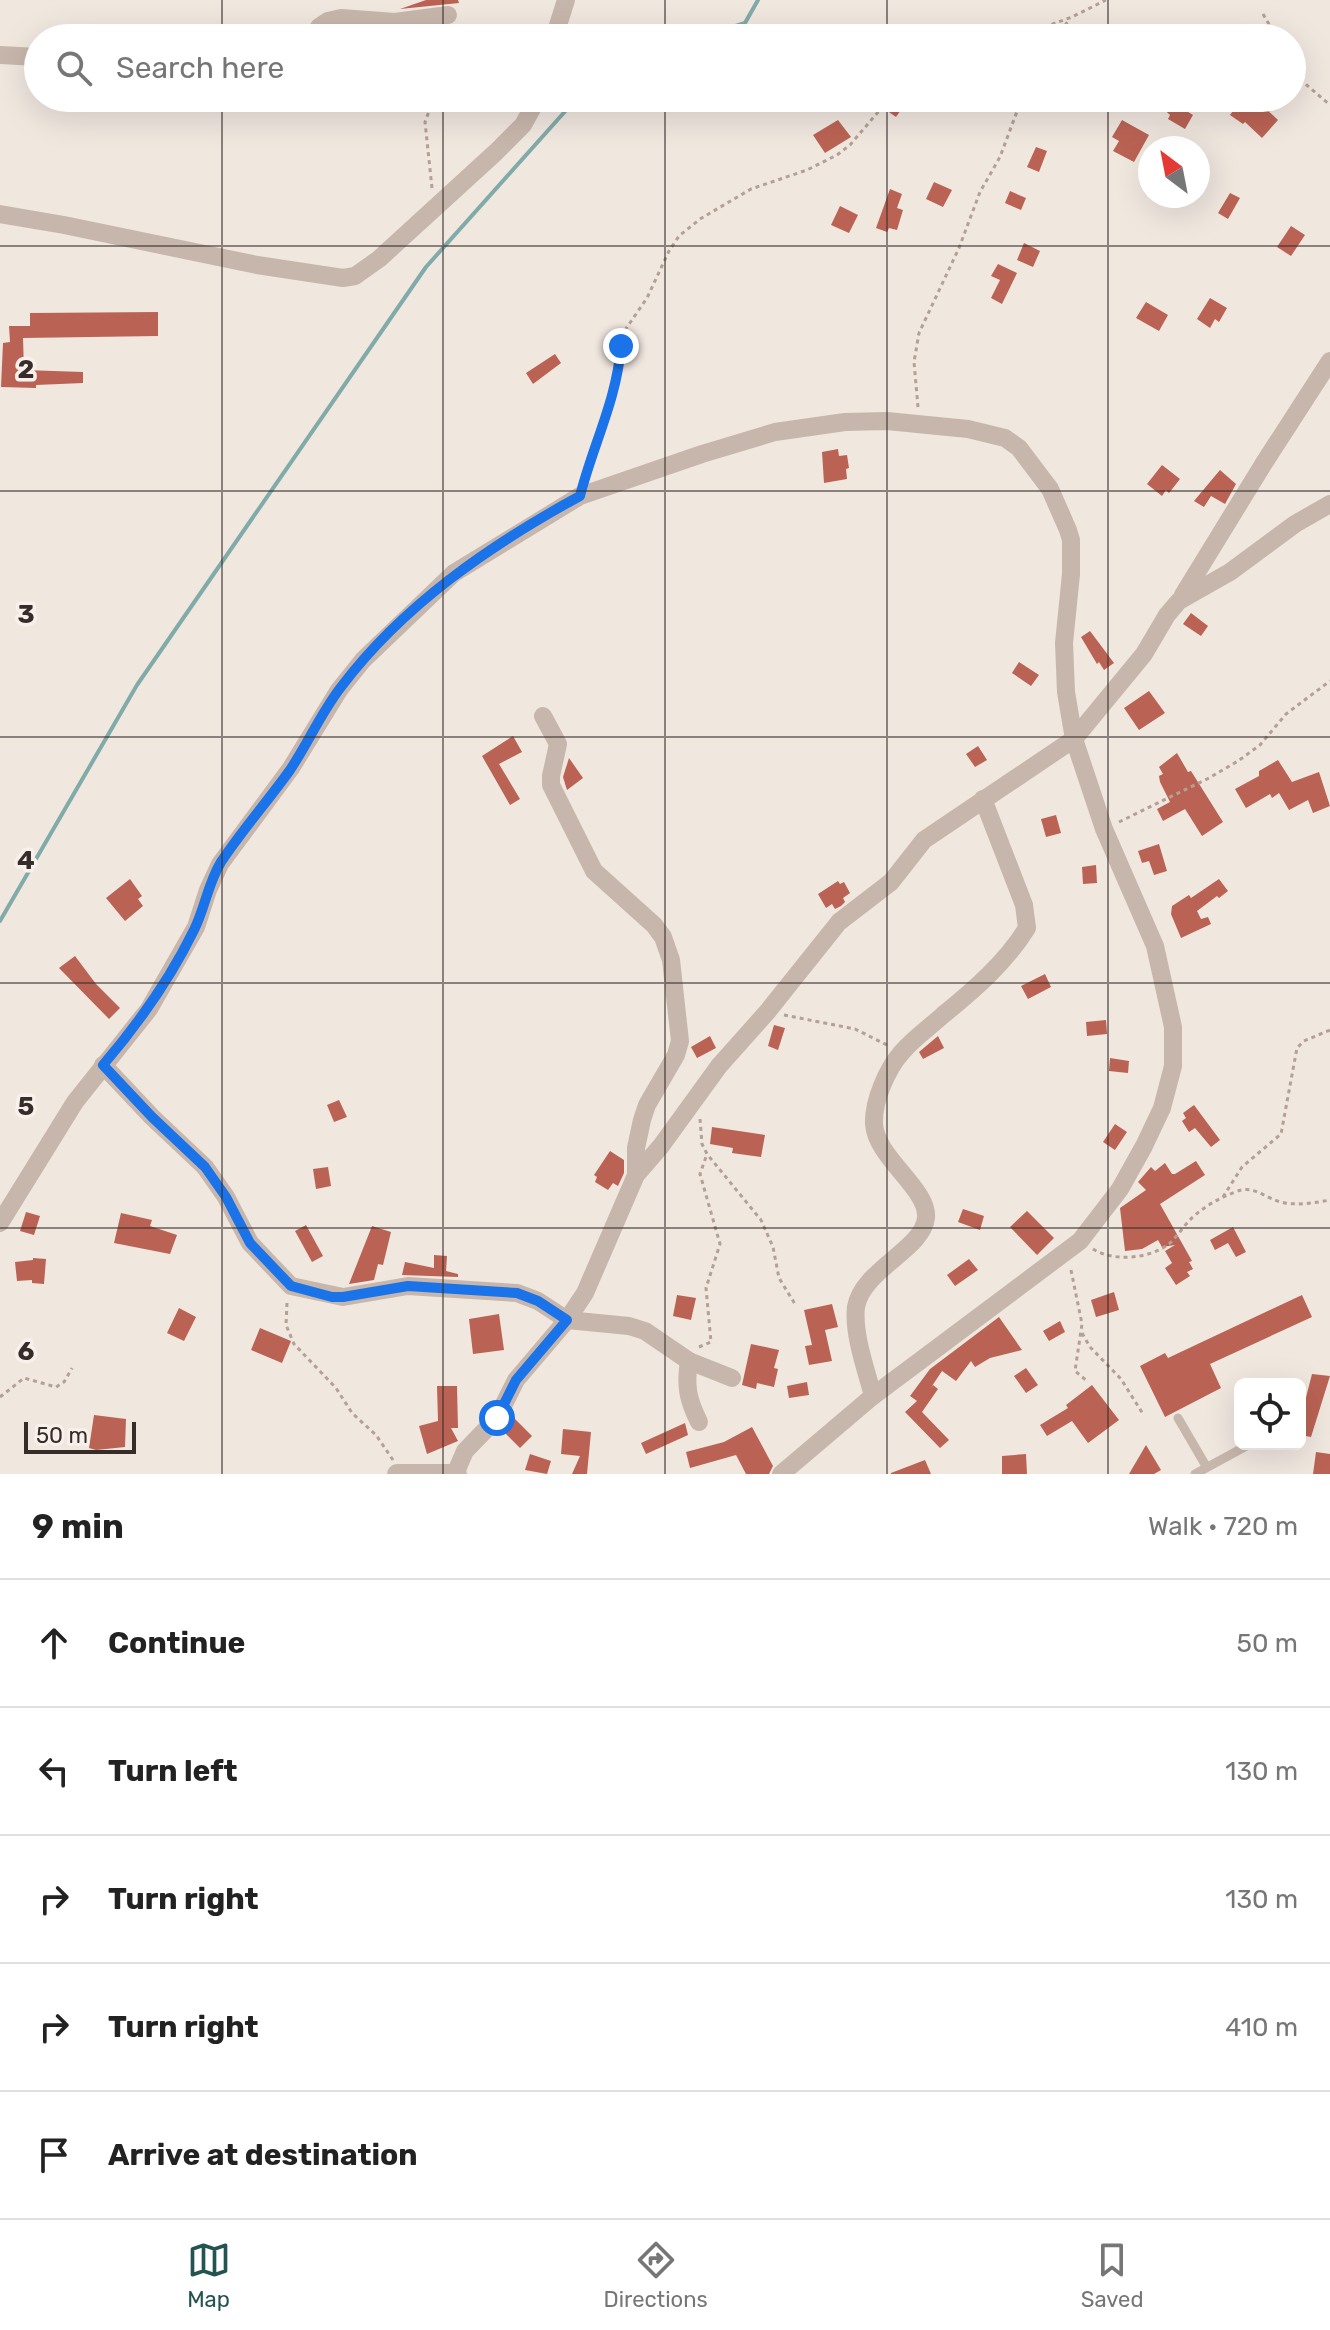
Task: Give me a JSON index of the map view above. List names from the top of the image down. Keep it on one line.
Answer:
{"scale_bar":"50 m","north":"top left","page":{"search":"Search here","scale":"50 m","heading":["9 min","Walk · 720 m"],"list":[["Continue","50 m"],["Turn left","130 m"],["Turn right","130 m"],["Turn right","410 m"],"Arrive at destination"],"nav":["Map","Directions","Saved"]},"grid":{"rows":["2","3","4","5","6"]}}
